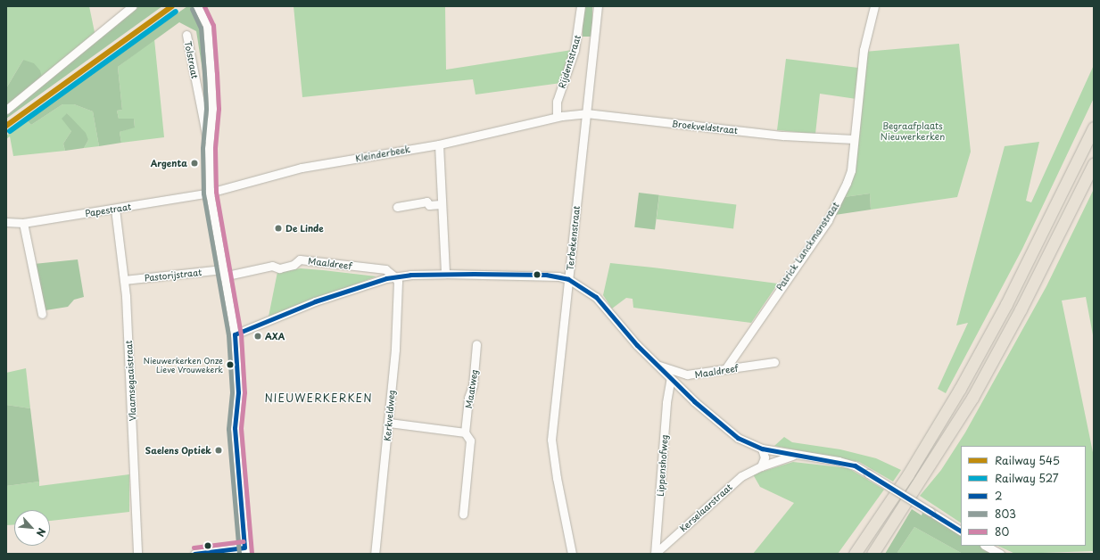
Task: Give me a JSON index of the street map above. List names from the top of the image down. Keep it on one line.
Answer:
{"streets":{"street":["Tolstraat","Rijdentstraat","Broekveldstraat","Kleinderbeek","Papestraat","Terbekenstraat","Patrick Lanckmanstraat","Maaldreef","Pastorijstraat","Vlaamsegaaistraat","Maatweg","Kerkveldweg","Lippenshofweg","Kerselaarstraat"]},"crossings":[["Tolstraat","Kleinderbeek"],["Tolstraat","Papestraat"],["Tolstraat","Maaldreef"],["Tolstraat","Pastorijstraat"],["Rijdentstraat","Broekveldstraat"],["Rijdentstraat","Kleinderbeek"],["Broekveldstraat","Kleinderbeek"],["Broekveldstraat","Terbekenstraat"],["Broekveldstraat","Patrick Lanckmanstraat"],["Kleinderbeek","Papestraat"],["Papestraat","Vlaamsegaaistraat"],["Terbekenstraat","Maaldreef"],["Patrick Lanckmanstraat","Maaldreef"],["Maaldreef","Pastorijstraat"],["Maaldreef","Kerkveldweg"],["Pastorijstraat","Vlaamsegaaistraat"],["Lippenshofweg","Kerselaarstraat"]],"districts":["NIEUWERKERKEN"],"parks":["Begraafplaats Nieuwerkerken"],"places":["Argenta","De Linde","AXA","Nieuwerkerken Onze Lieve Vrouwekerk","Saelens Optiek"],"lines":["rail line 545","transit line 80","transit line 803","rail line 527","transit line 2"],"legend":["Railway 545","Railway 527","2","803","80"],"north":"bottom right"}
